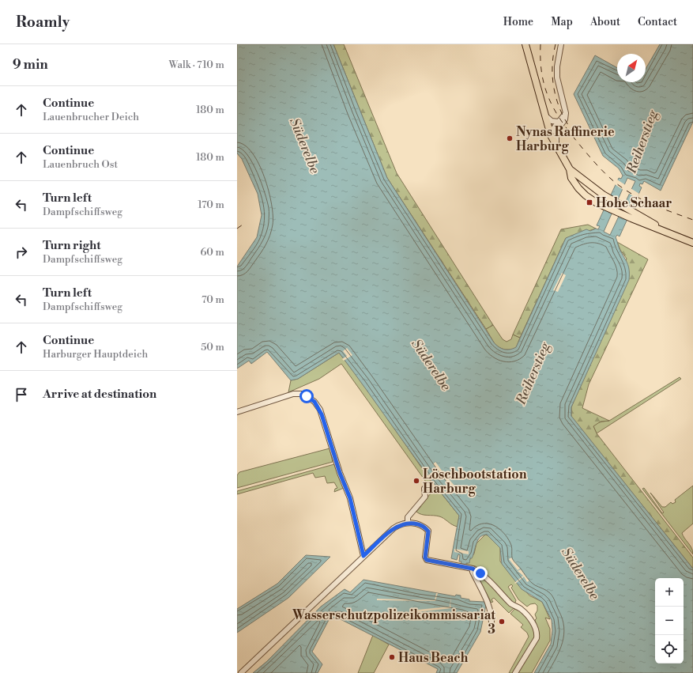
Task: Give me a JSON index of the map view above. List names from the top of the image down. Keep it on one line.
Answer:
{"water":["Reiherstieg","Süderelbe"],"places":{"other":["Nynas Raffinerie Harburg","Löschbootstation Harburg","Wasserschutzpolizeikommissariat 3","Haus Beach"],"transit":["Hohe Schaar"]},"north":"top right","page":{"header":"Roamly","nav":["Home","Map","About","Contact"],"heading":["9 min","Walk · 710 m"],"list":[["Continue","Lauenbrucher Deich","180 m"],["Continue","Lauenbruch Ost","180 m"],["Turn left","Dampfschiffsweg","170 m"],["Turn right","Dampfschiffsweg","60 m"],["Turn left","Dampfschiffsweg","70 m"],["Continue","Harburger Hauptdeich","50 m"],"Arrive at destination"],"map_buttons":["+","−"]}}
